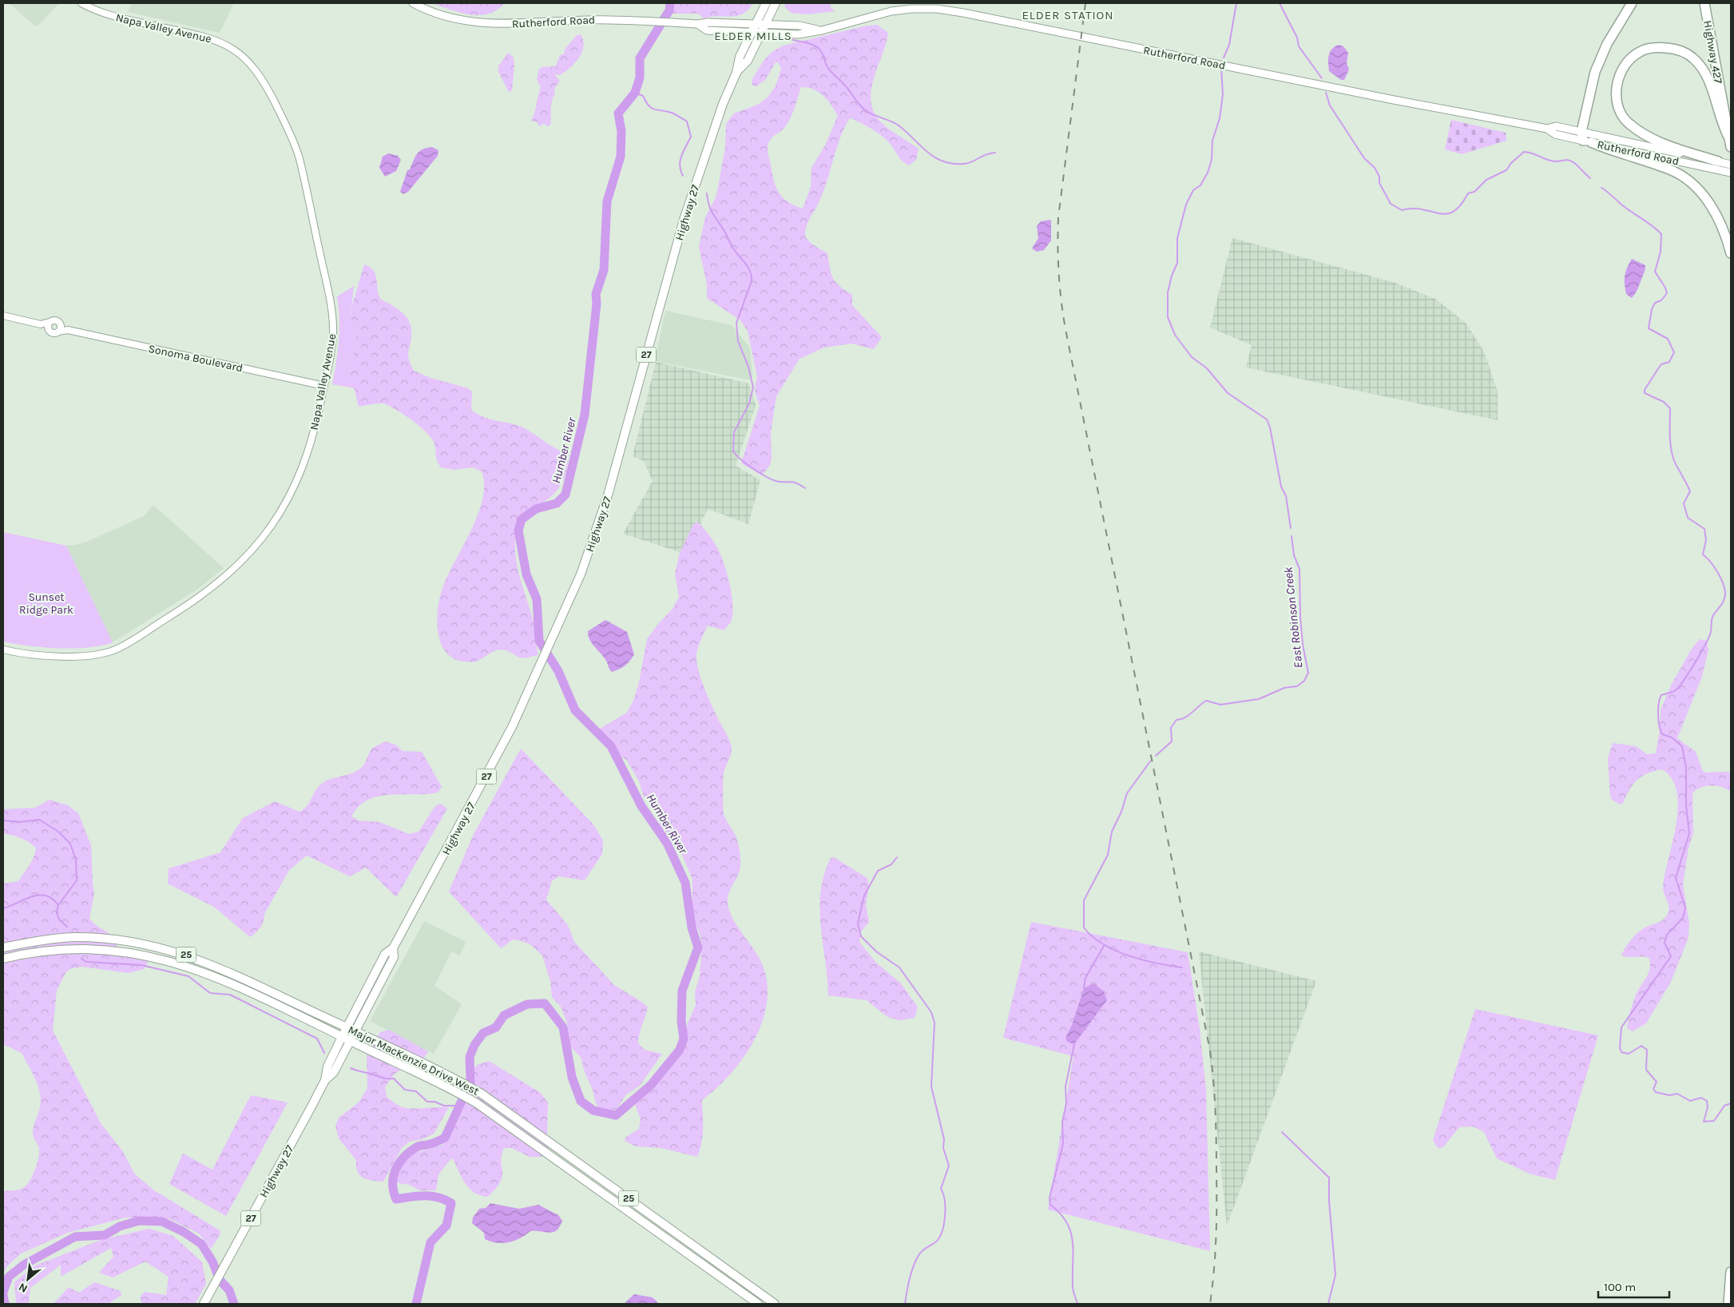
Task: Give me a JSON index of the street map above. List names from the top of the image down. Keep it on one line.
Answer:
{"streets":{"highway":["Highway 427"],"main road":["Rutherford Road","Highway 27","27","25","Major MacKenzie Drive West"],"street":["Napa Valley Avenue","Sonoma Boulevard"]},"crossings":[["Rutherford Road","Highway 27"],["Napa Valley Avenue","Sonoma Boulevard"],["Highway 27","Major MacKenzie Drive West"]],"districts":["ELDER STATION","ELDER MILLS"],"water":["Humber River","East Robinson Creek"],"parks":["Sunset Ridge Park"],"scale_bar":"100 m","north":"bottom left"}
